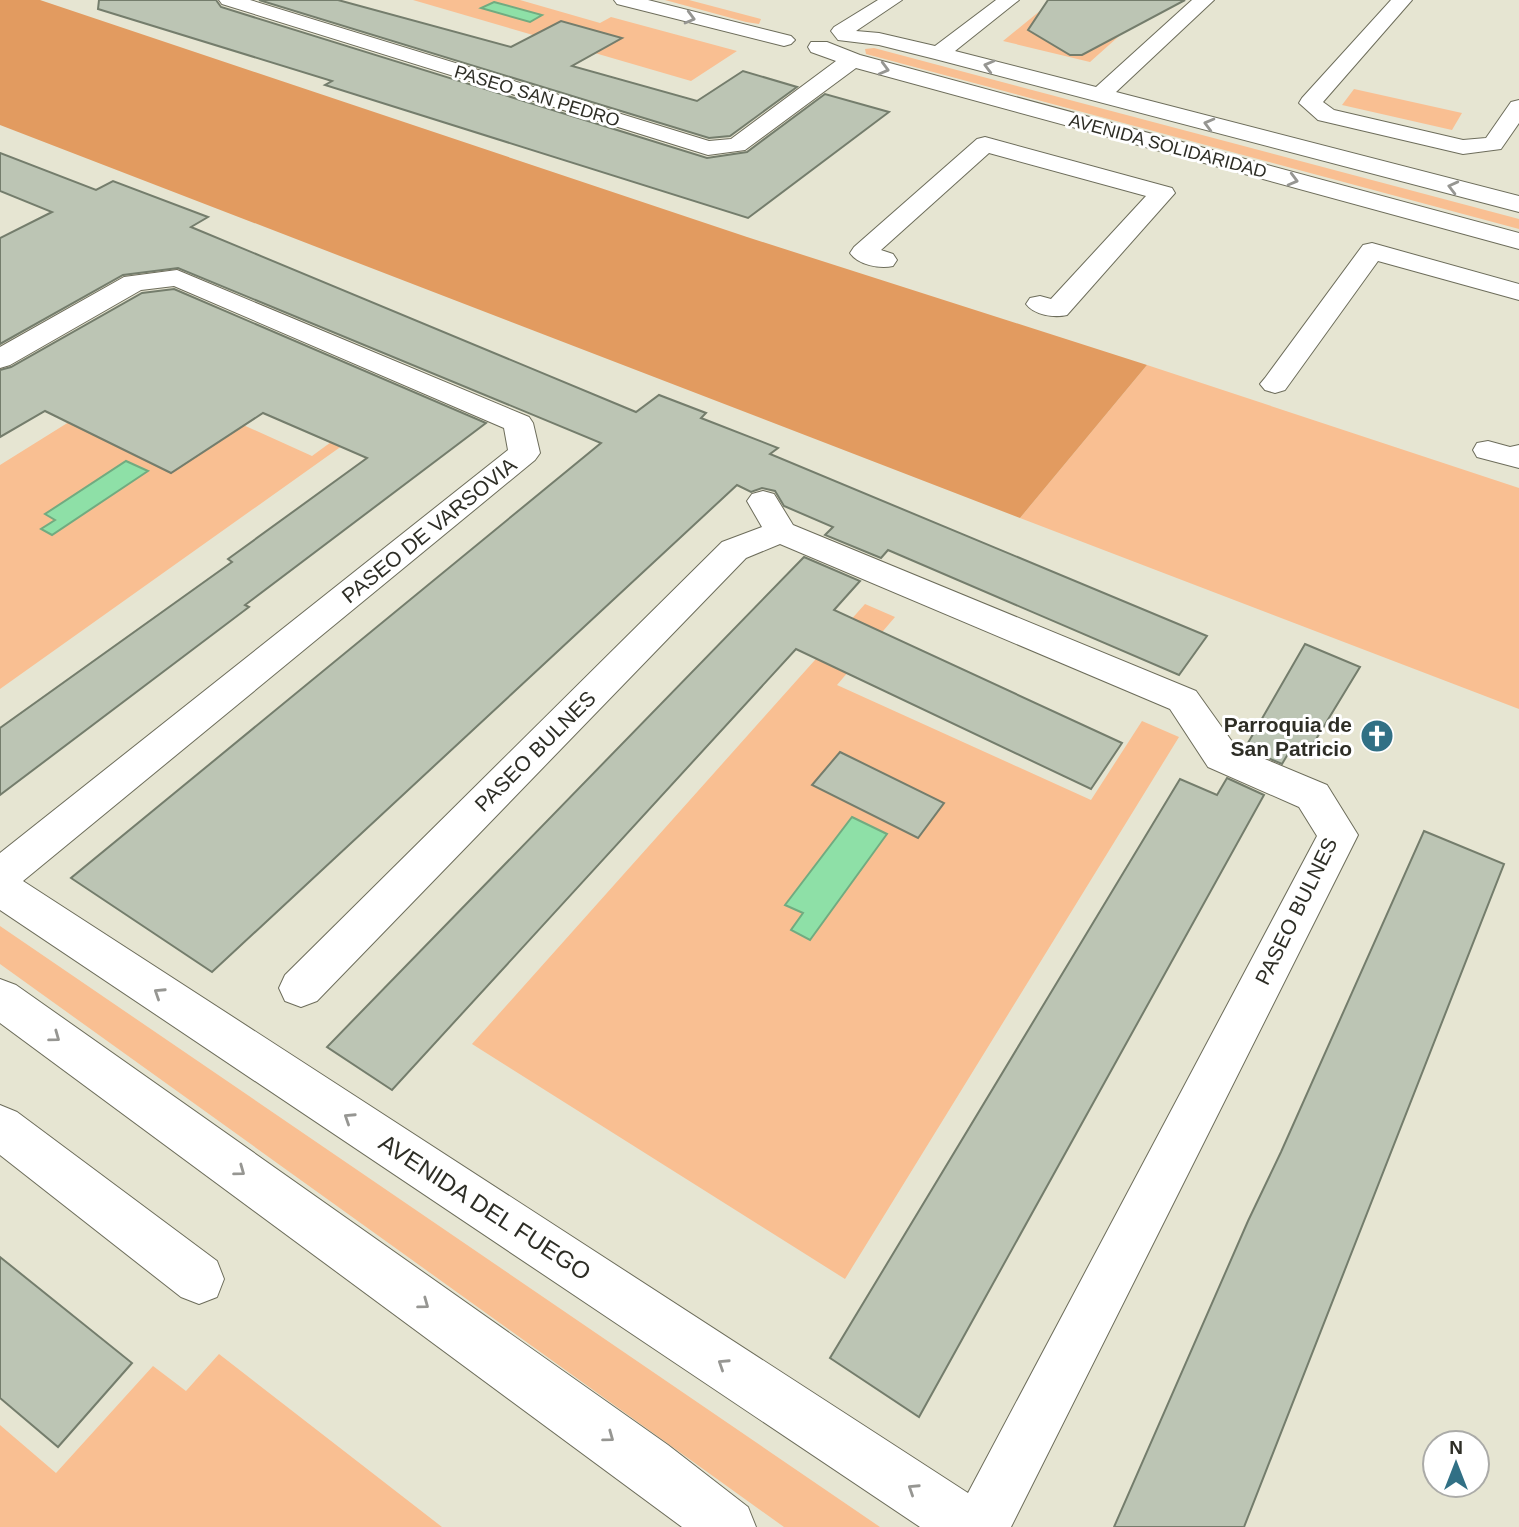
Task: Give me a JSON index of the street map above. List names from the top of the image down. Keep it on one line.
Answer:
{"streets":{"street":["PASEO SAN PEDRO","AVENIDA SOLIDARIDAD","PASEO DE VARSOVIA","PASEO BULNES","AVENIDA DEL FUEGO"]},"crossings":[["PASEO SAN PEDRO","AVENIDA SOLIDARIDAD"],["PASEO BULNES","AVENIDA DEL FUEGO"]],"places":{"church":["Parroquia de San Patricio"]},"north":"top"}
